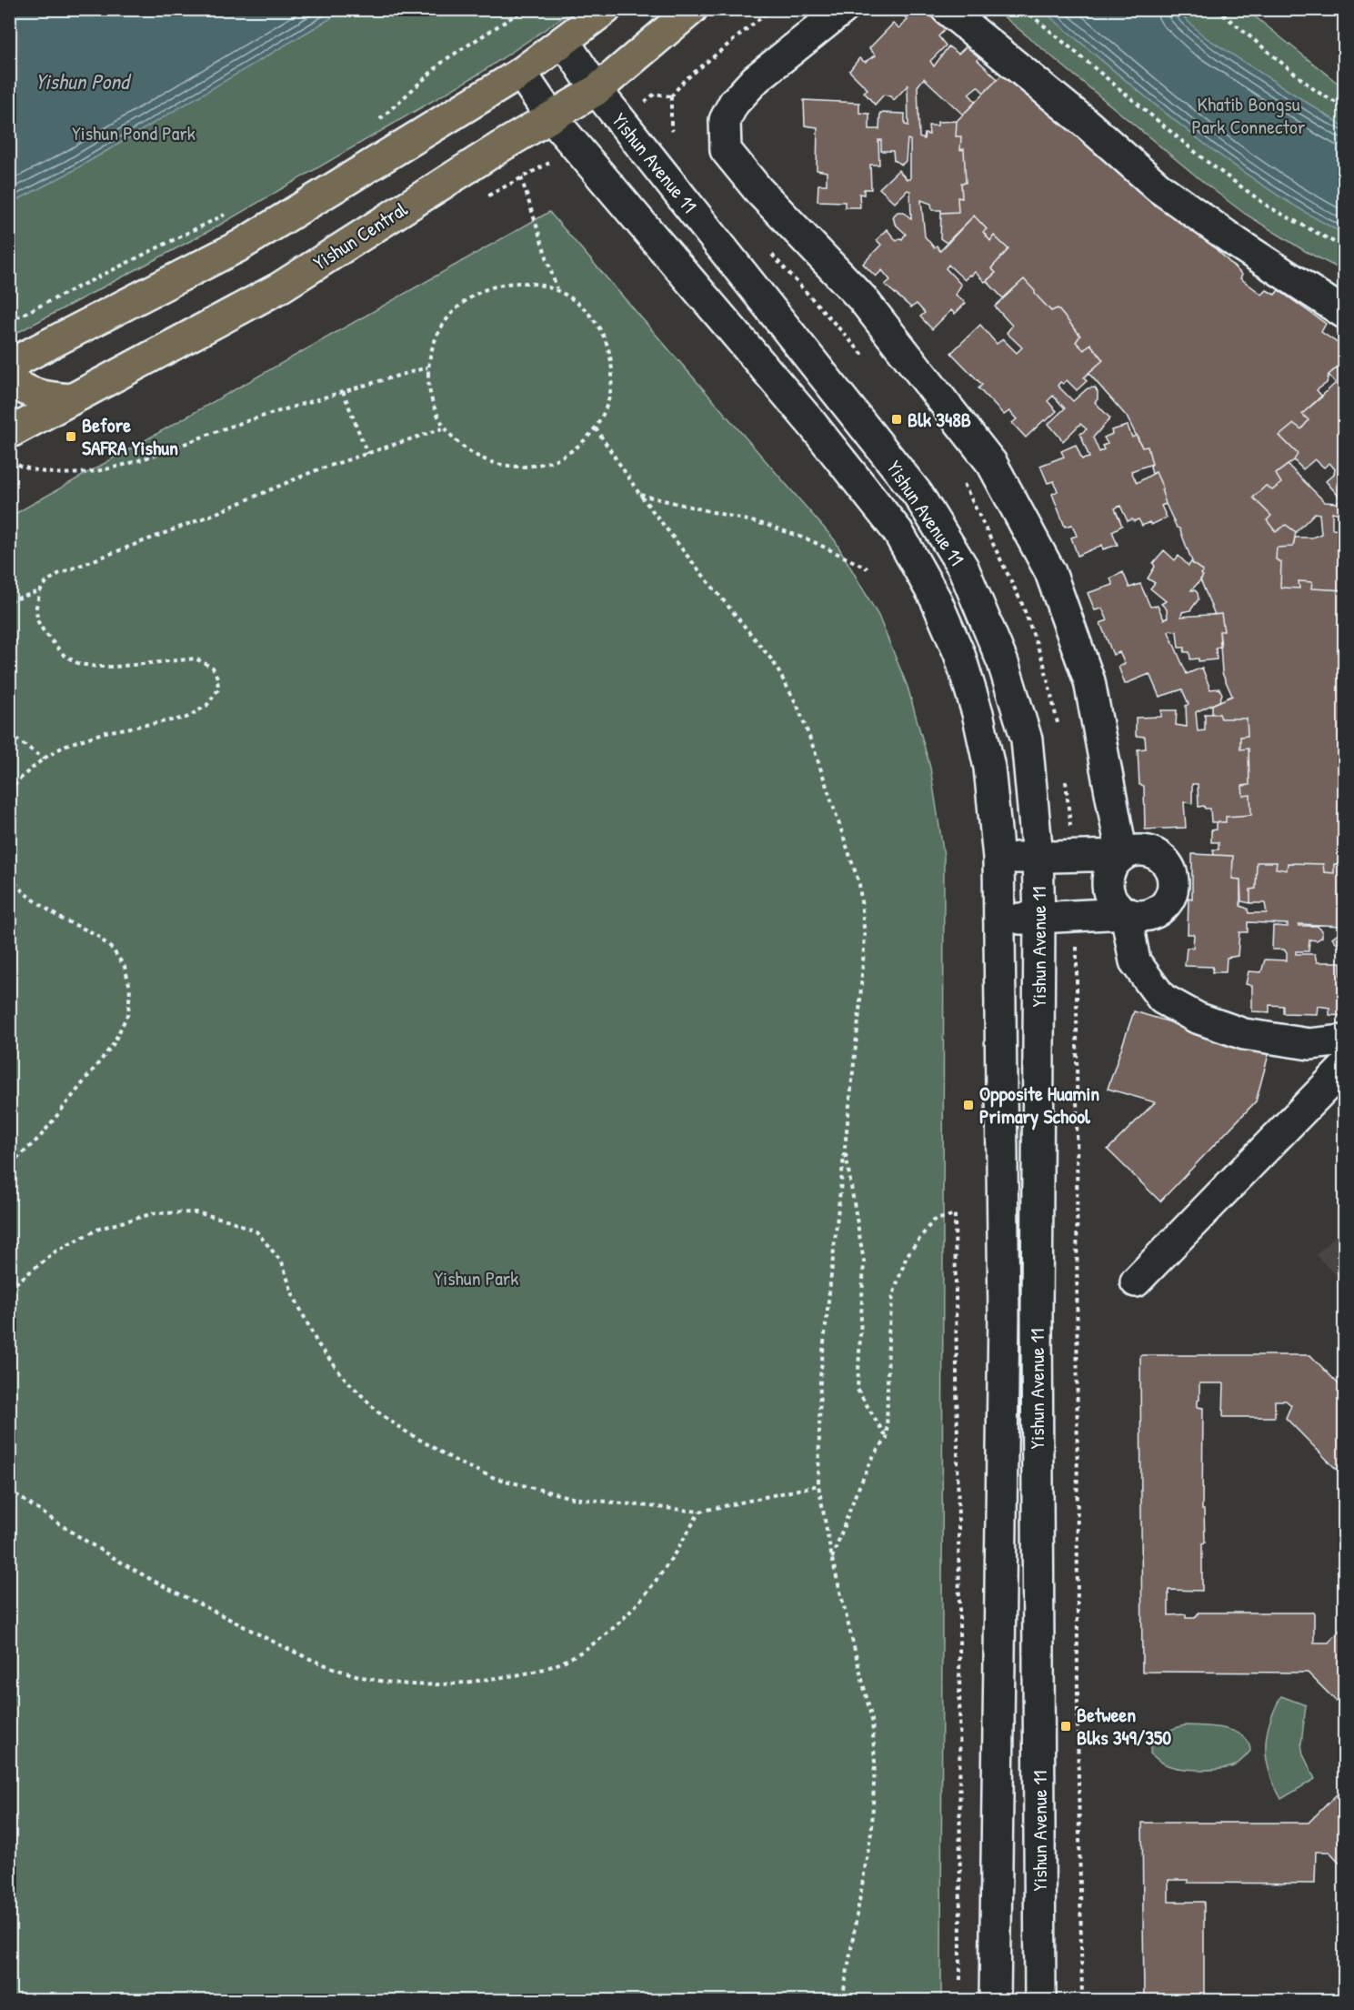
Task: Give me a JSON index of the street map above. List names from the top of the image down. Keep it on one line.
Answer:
{"streets":{"main road":["Yishun Central"],"street":["Yishun Avenue 11"]},"crossings":[["Yishun Avenue 11","Yishun Central"]],"water":["Yishun Pond"],"parks":["Khatib Bongsu Park Connector","Yishun Pond Park","Yishun Park"],"places":{"transit":["Blk 348B","Before SAFRA Yishun","Opposite Huamin Primary School","Between Blks 349/350"]}}
